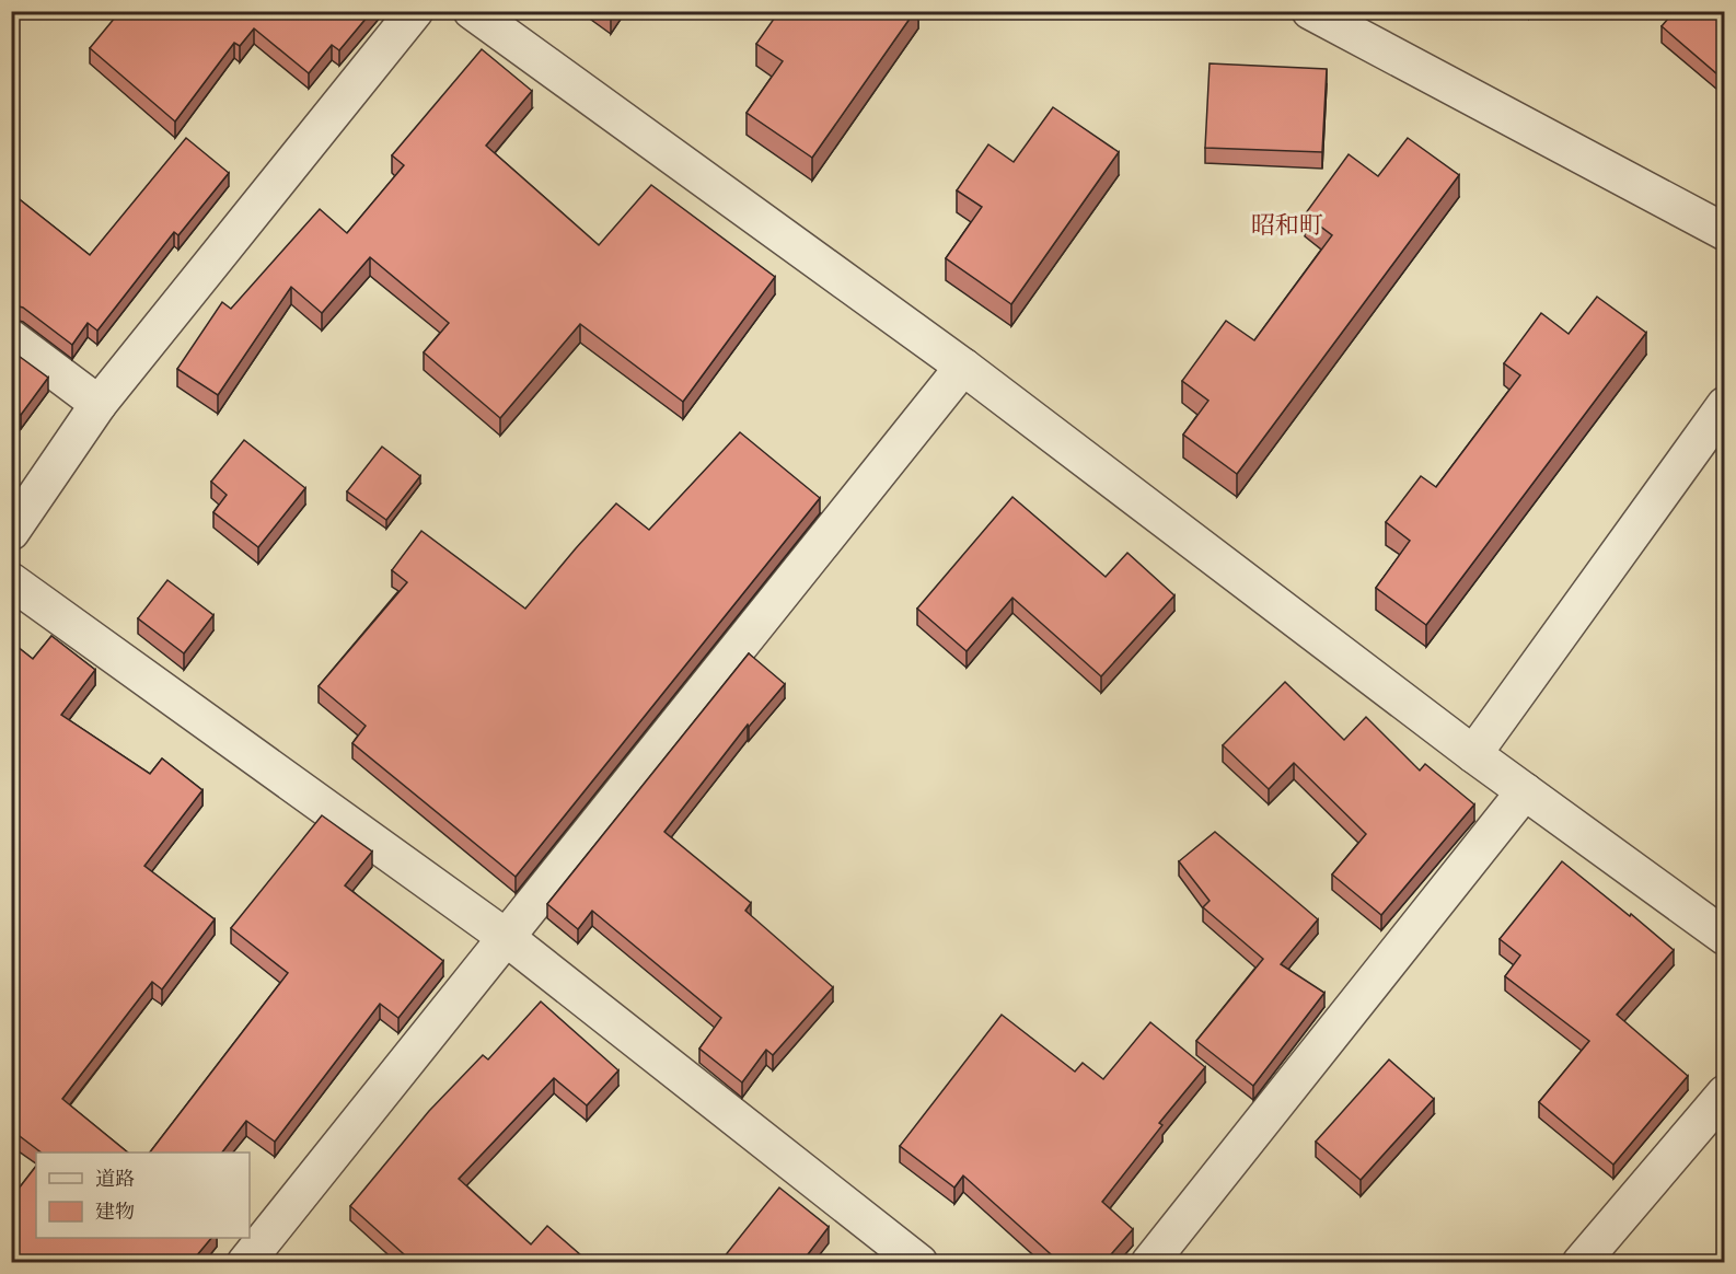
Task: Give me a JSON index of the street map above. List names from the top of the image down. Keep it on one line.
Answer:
{"districts":["昭和町"],"legend":["道路","建物"]}
